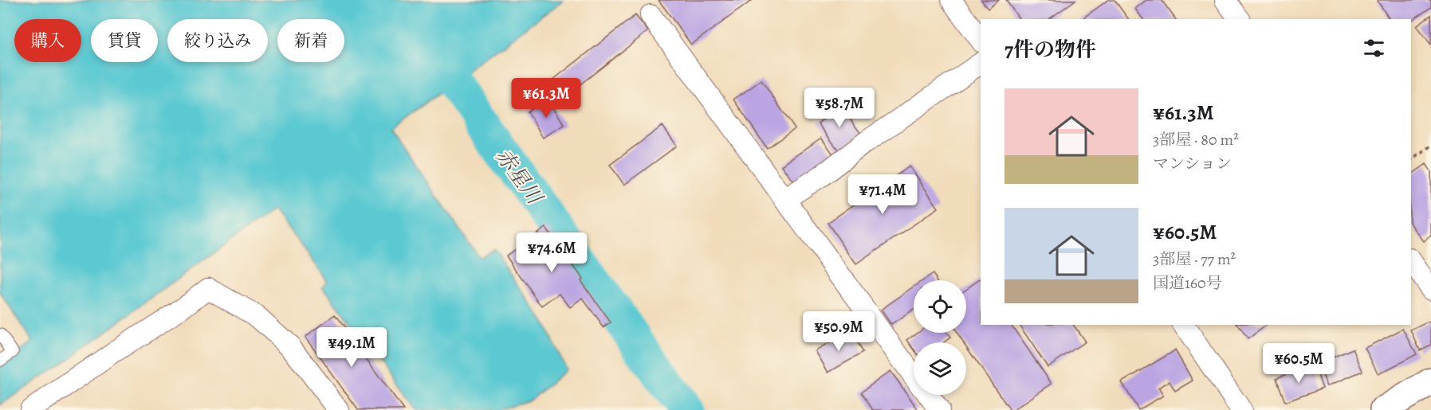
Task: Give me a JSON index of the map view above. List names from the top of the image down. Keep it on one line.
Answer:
{"water":["赤星川"],"page":{"chip":["購入","賃貸","絞り込み","新着"],"heading":"7件の物件","list":[{"name":"¥61.3M","note":"3部屋 · 80 m² · マンション"},{"name":"¥60.5M","note":"3部屋 · 77 m² · 国道160号"}],"price":["¥61.3M","¥58.7M","¥71.4M","¥74.6M","¥50.9M","¥49.1M","¥60.5M"]}}
